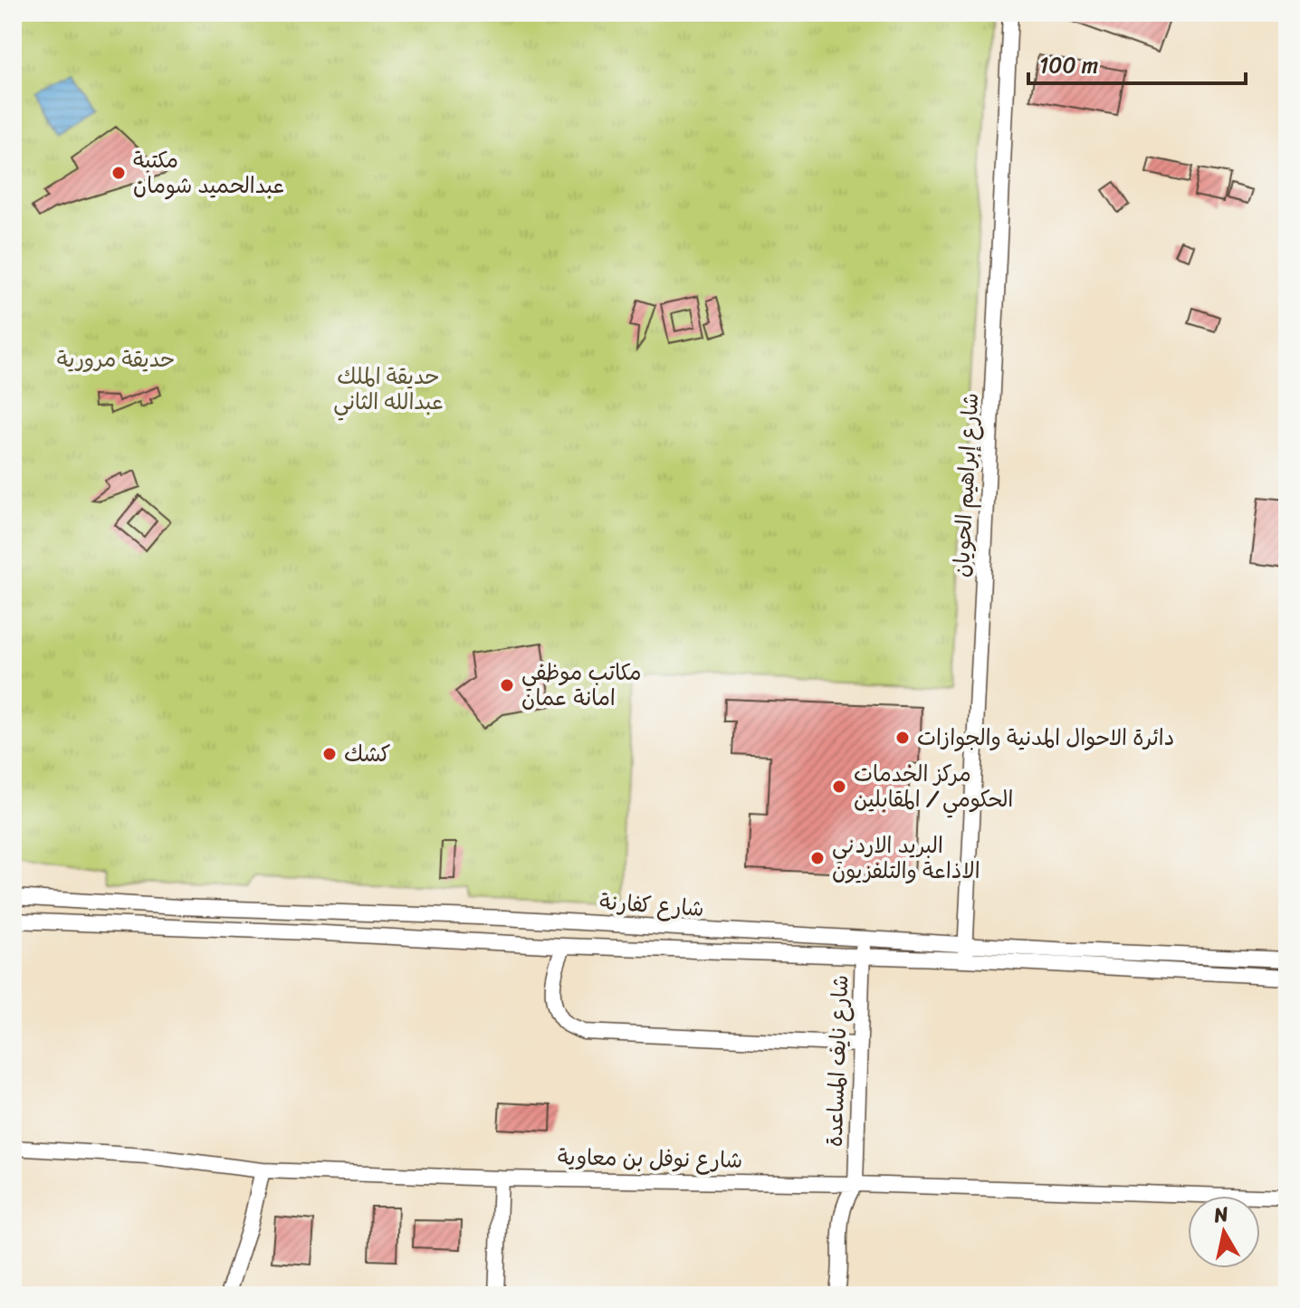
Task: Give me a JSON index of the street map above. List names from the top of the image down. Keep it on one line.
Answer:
{"streets":{"street":["شارع إبراهيم الحويان","شارع كفارنة","شارع نايف المساعدة","شارع نوفل بن معاوية"]},"crossings":[["شارع إبراهيم الحويان","شارع كفارنة"],["شارع كفارنة","شارع نايف المساعدة"],["شارع نايف المساعدة","شارع نوفل بن معاوية"]],"parks":["حديقة مرورية","حديقة الملك عبدالله الثاني"],"places":["مكتبة عبدالحميد شومان","مكاتب موظفي امانة عمان","دائرة الاحوال المدنية والجوازات","كشك","مركز الخدمات الحكومي / المقابلين","البريد الاردني الاذاعة والتلفزيون"],"scale_bar":"100 m","north":"top"}
